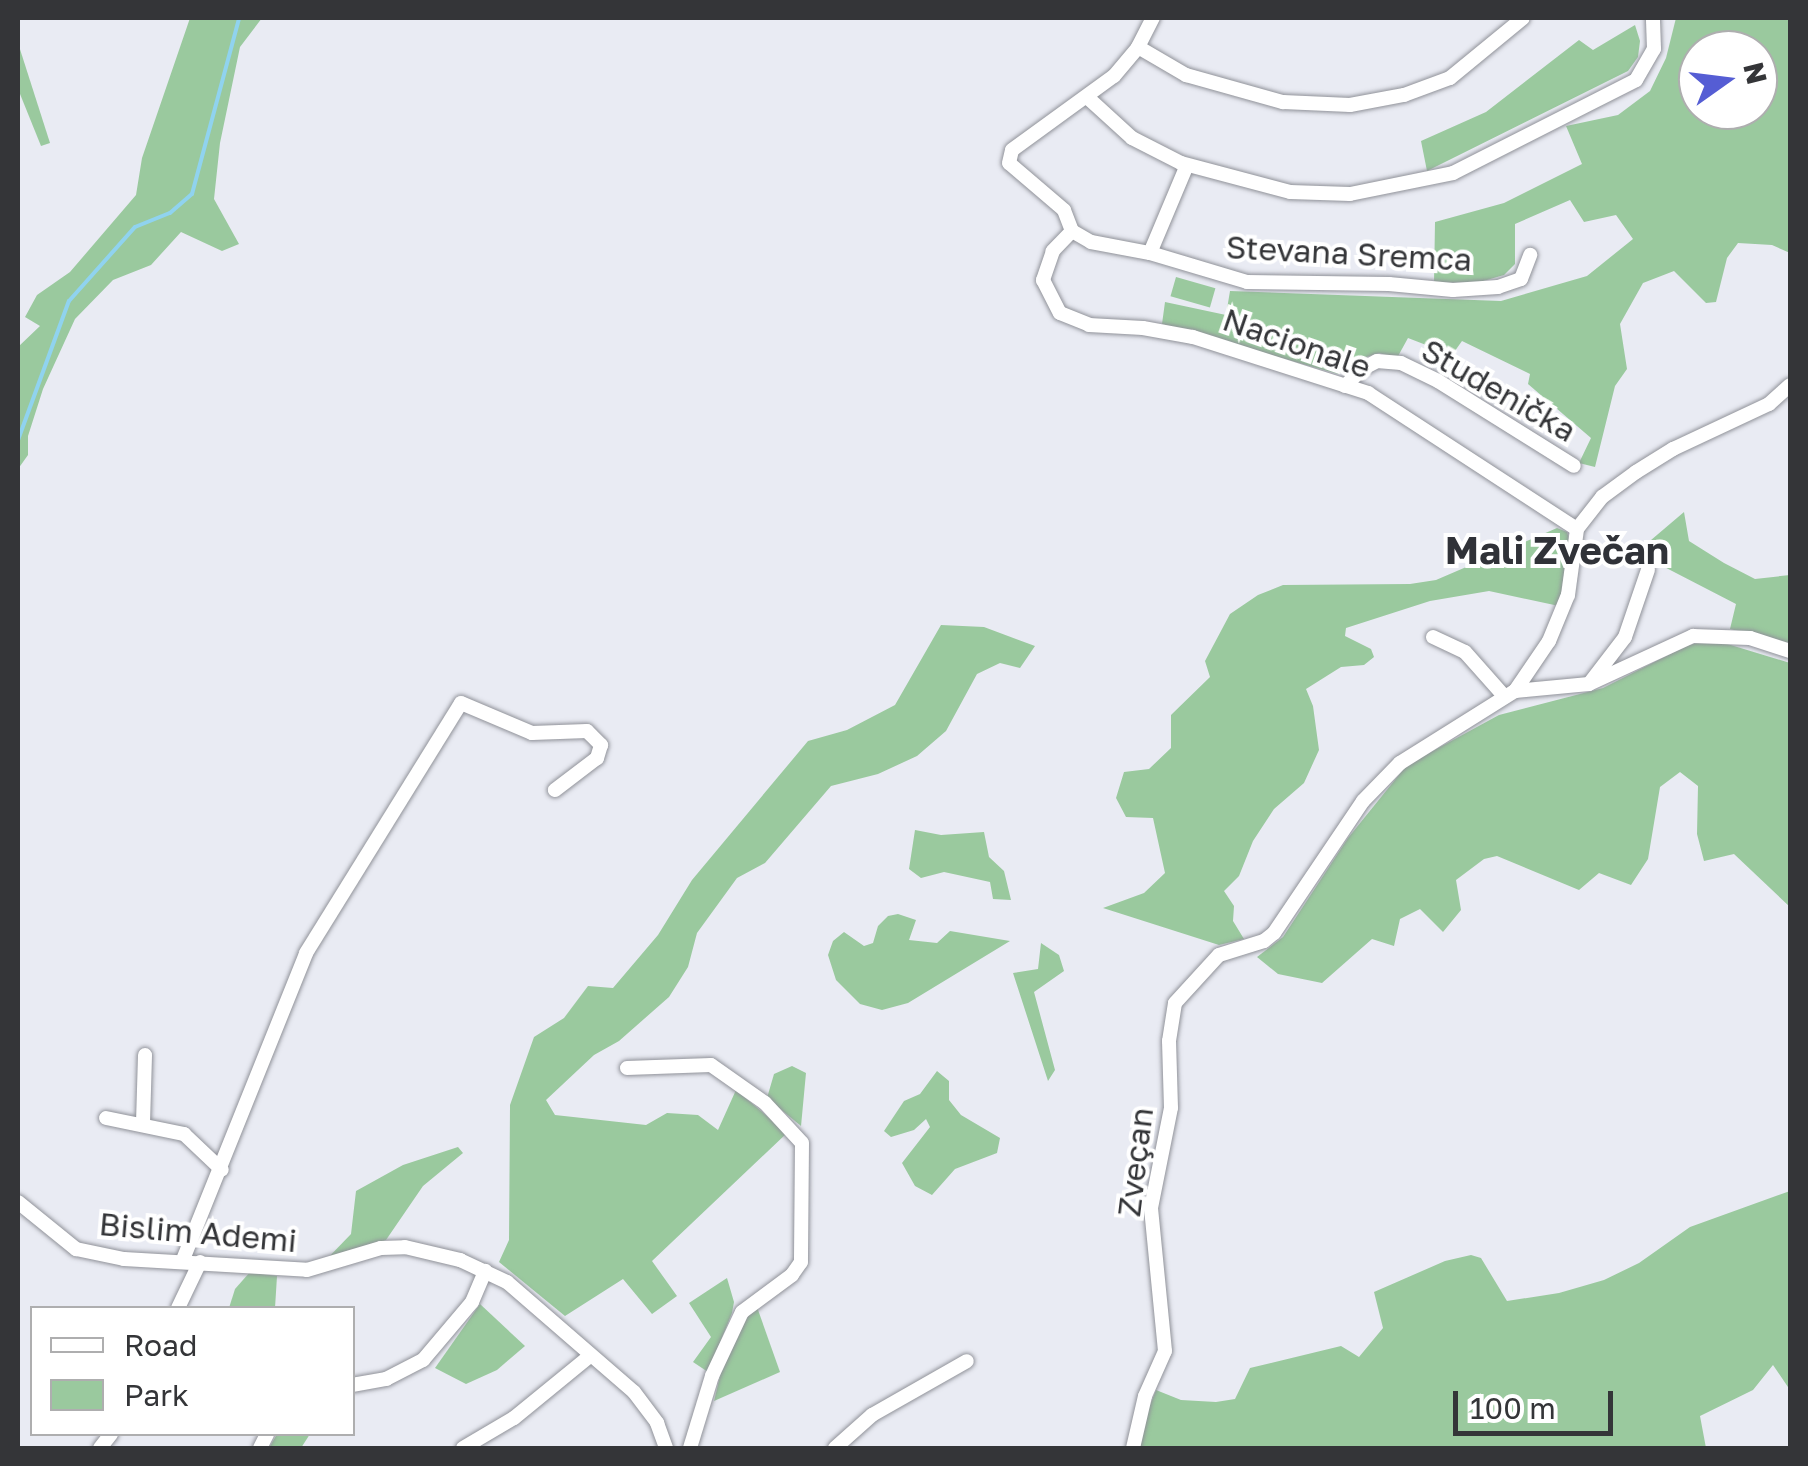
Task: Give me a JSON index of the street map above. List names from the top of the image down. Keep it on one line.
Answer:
{"streets":{"street":["Stevana Sremca","Nacionale","Studenička","Zveçan","Bislim Ademi"]},"crossings":[["Stevana Sremca","Nacionale"],["Nacionale","Studenička"]],"districts":["Mali Zvečan"],"legend":["Road","Park"],"scale_bar":"100 m","north":"right"}
